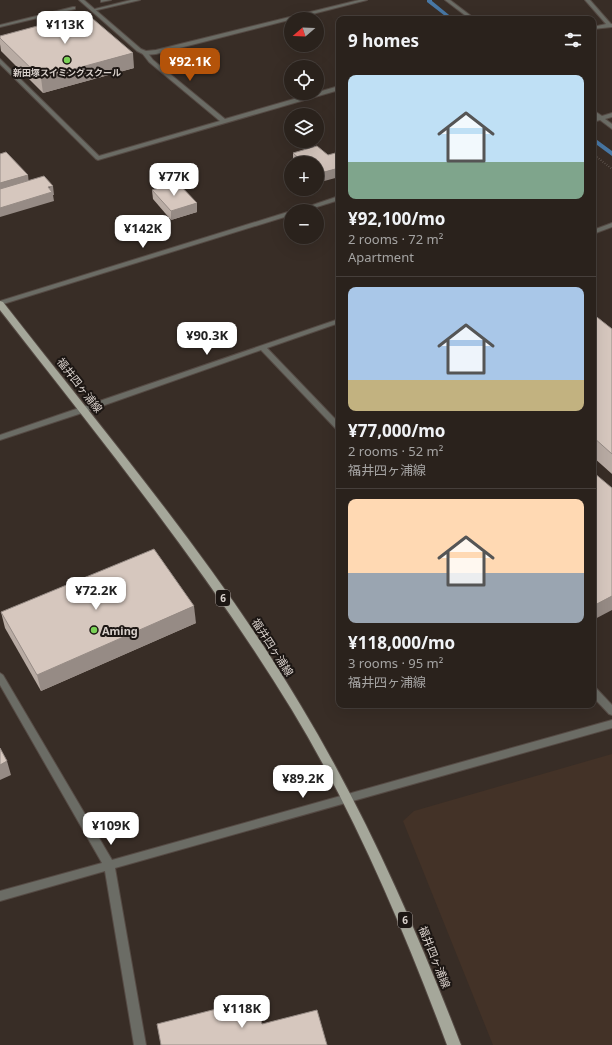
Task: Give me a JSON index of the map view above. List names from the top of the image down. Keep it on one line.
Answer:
{"streets":{"main road":["福井四ヶ浦線","6"]},"places":["新田塚スイミングスクール","Aming"],"north":"left","page":{"price":["¥113K","¥92.1K","¥77K","¥142K","¥90.3K","¥72.2K","¥89.2K","¥109K","¥118K"],"map_buttons":["+","−"],"heading":"9 homes","list":[{"name":"¥92,100/mo","note":"2 rooms · 72 m² · Apartment"},{"name":"¥77,000/mo","note":"2 rooms · 52 m² · 福井四ヶ浦線"},{"name":"¥118,000/mo","note":"3 rooms · 95 m² · 福井四ヶ浦線"}]}}
